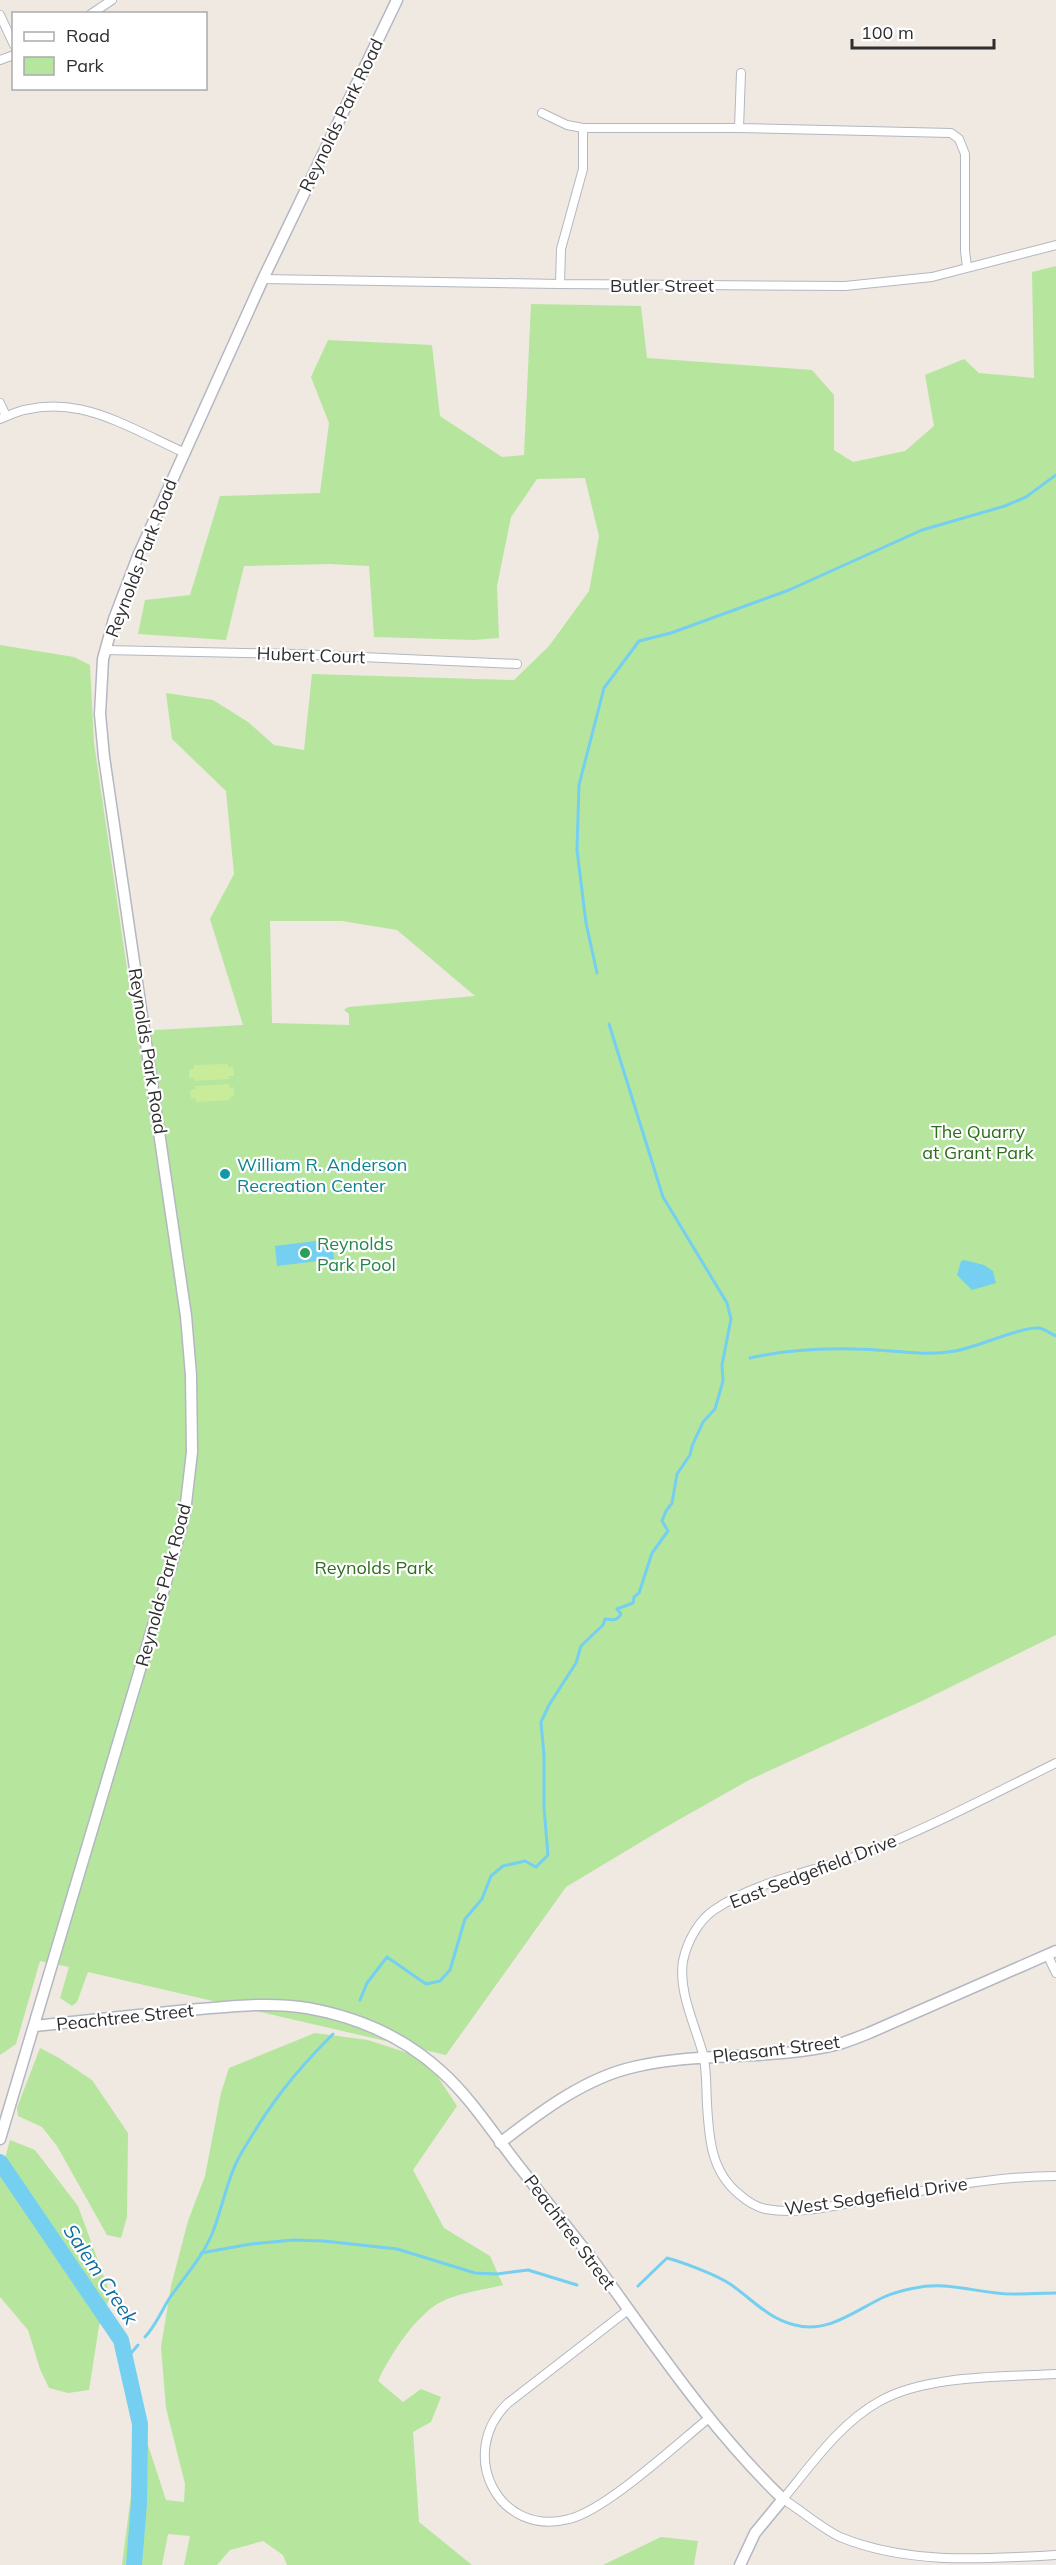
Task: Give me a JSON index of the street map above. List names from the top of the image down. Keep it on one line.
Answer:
{"streets":{"main road":["Reynolds Park Road","Peachtree Street","Pleasant Street"],"street":["Butler Street","Hubert Court","East Sedgefield Drive","West Sedgefield Drive"]},"crossings":[["Reynolds Park Road","Butler Street"],["Reynolds Park Road","Hubert Court"],["Reynolds Park Road","Peachtree Street"],["East Sedgefield Drive","Pleasant Street"],["East Sedgefield Drive","West Sedgefield Drive"],["Peachtree Street","Pleasant Street"],["Pleasant Street","West Sedgefield Drive"]],"water":["Salem Creek"],"parks":["The Quarry at Grant Park","Reynolds Park"],"places":["William R. Anderson Recreation Center","Reynolds Park Pool"],"legend":["Road","Park"],"scale_bar":"100 m"}
